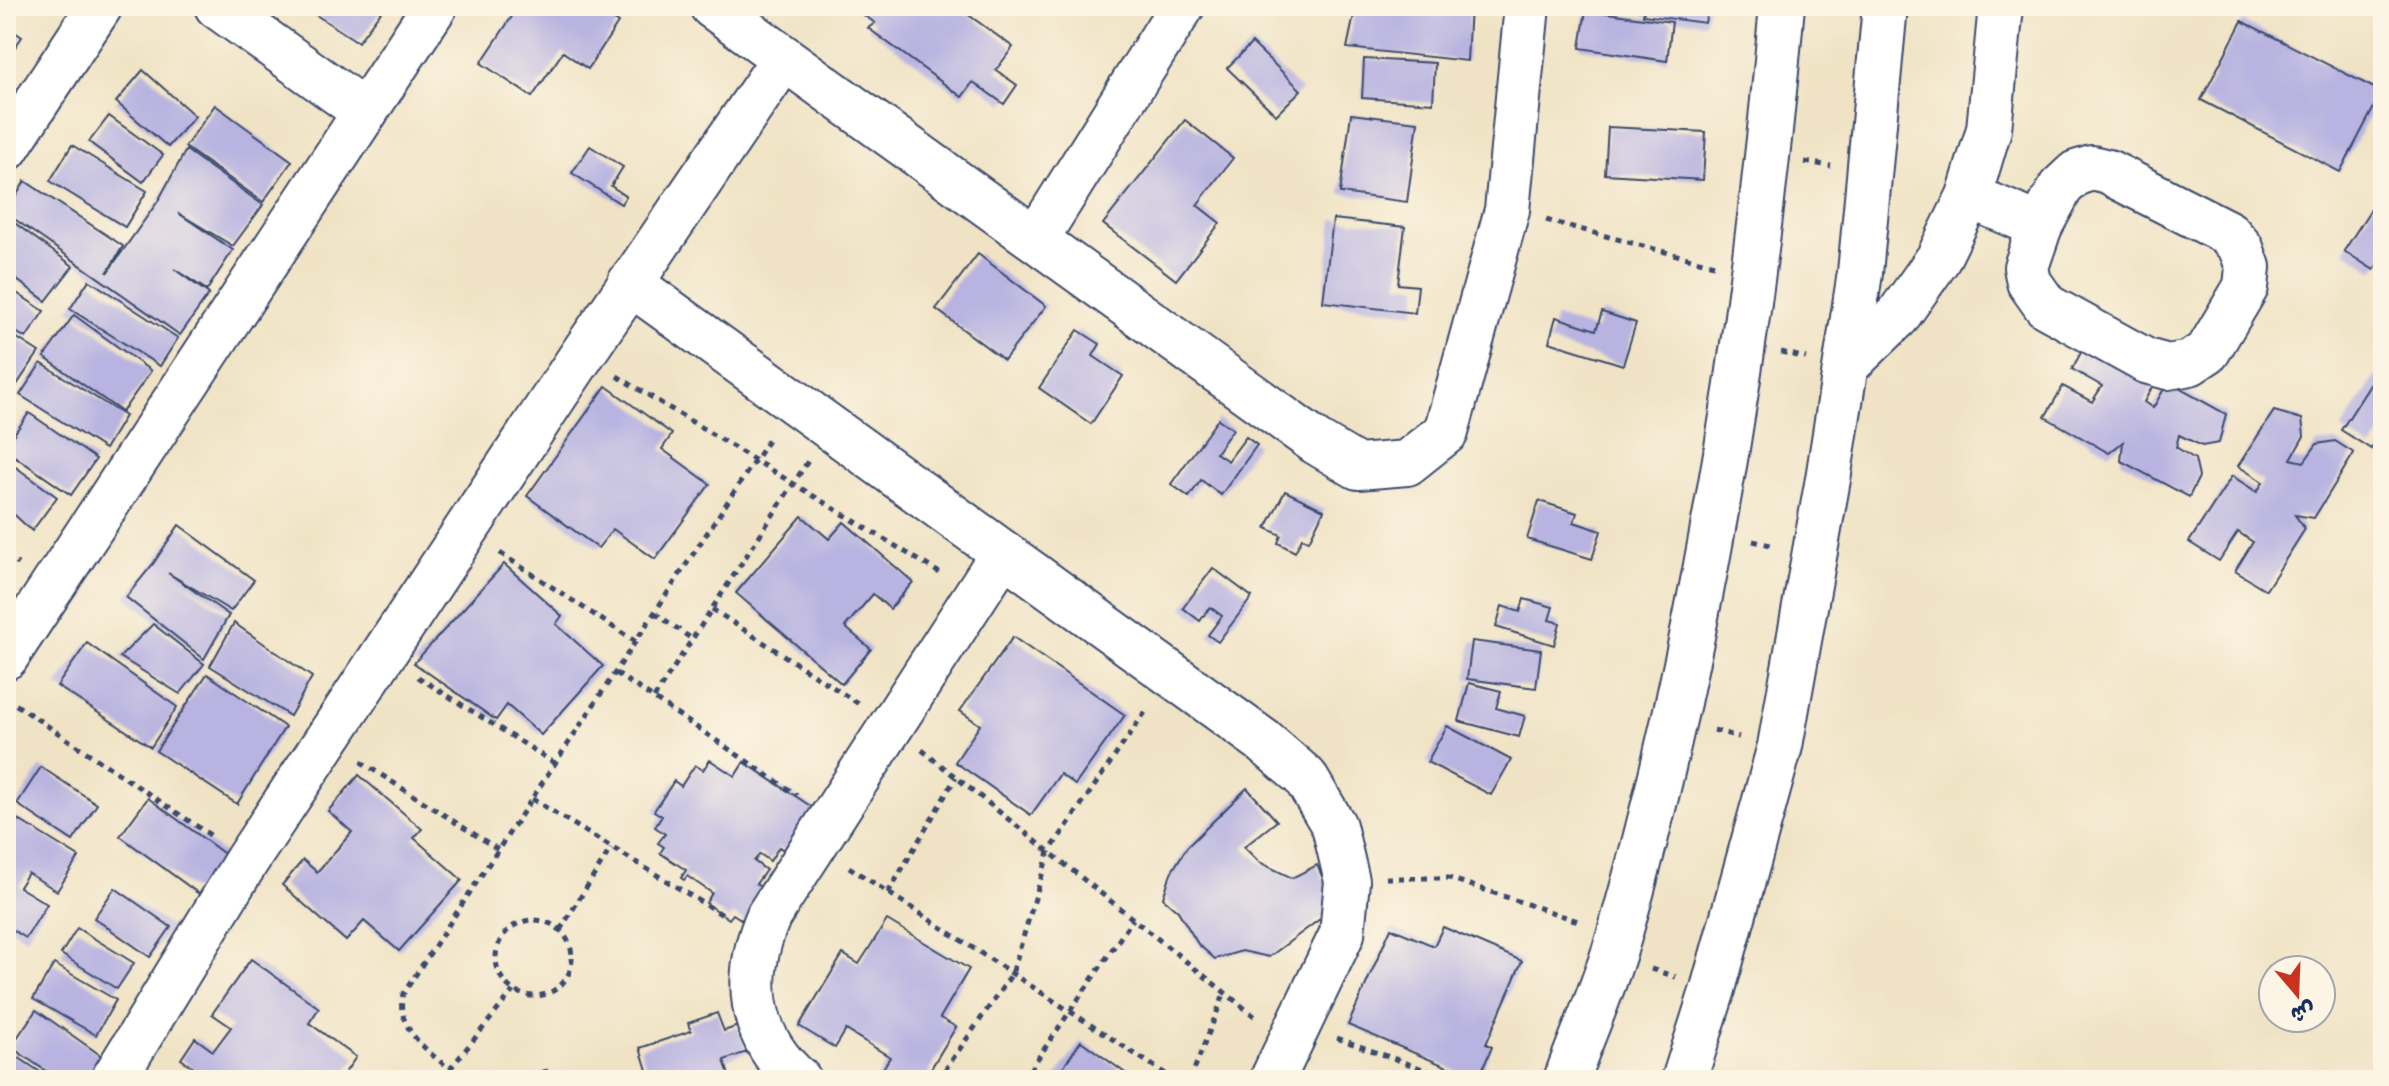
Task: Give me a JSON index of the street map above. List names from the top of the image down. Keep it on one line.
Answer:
{"north":"bottom"}
